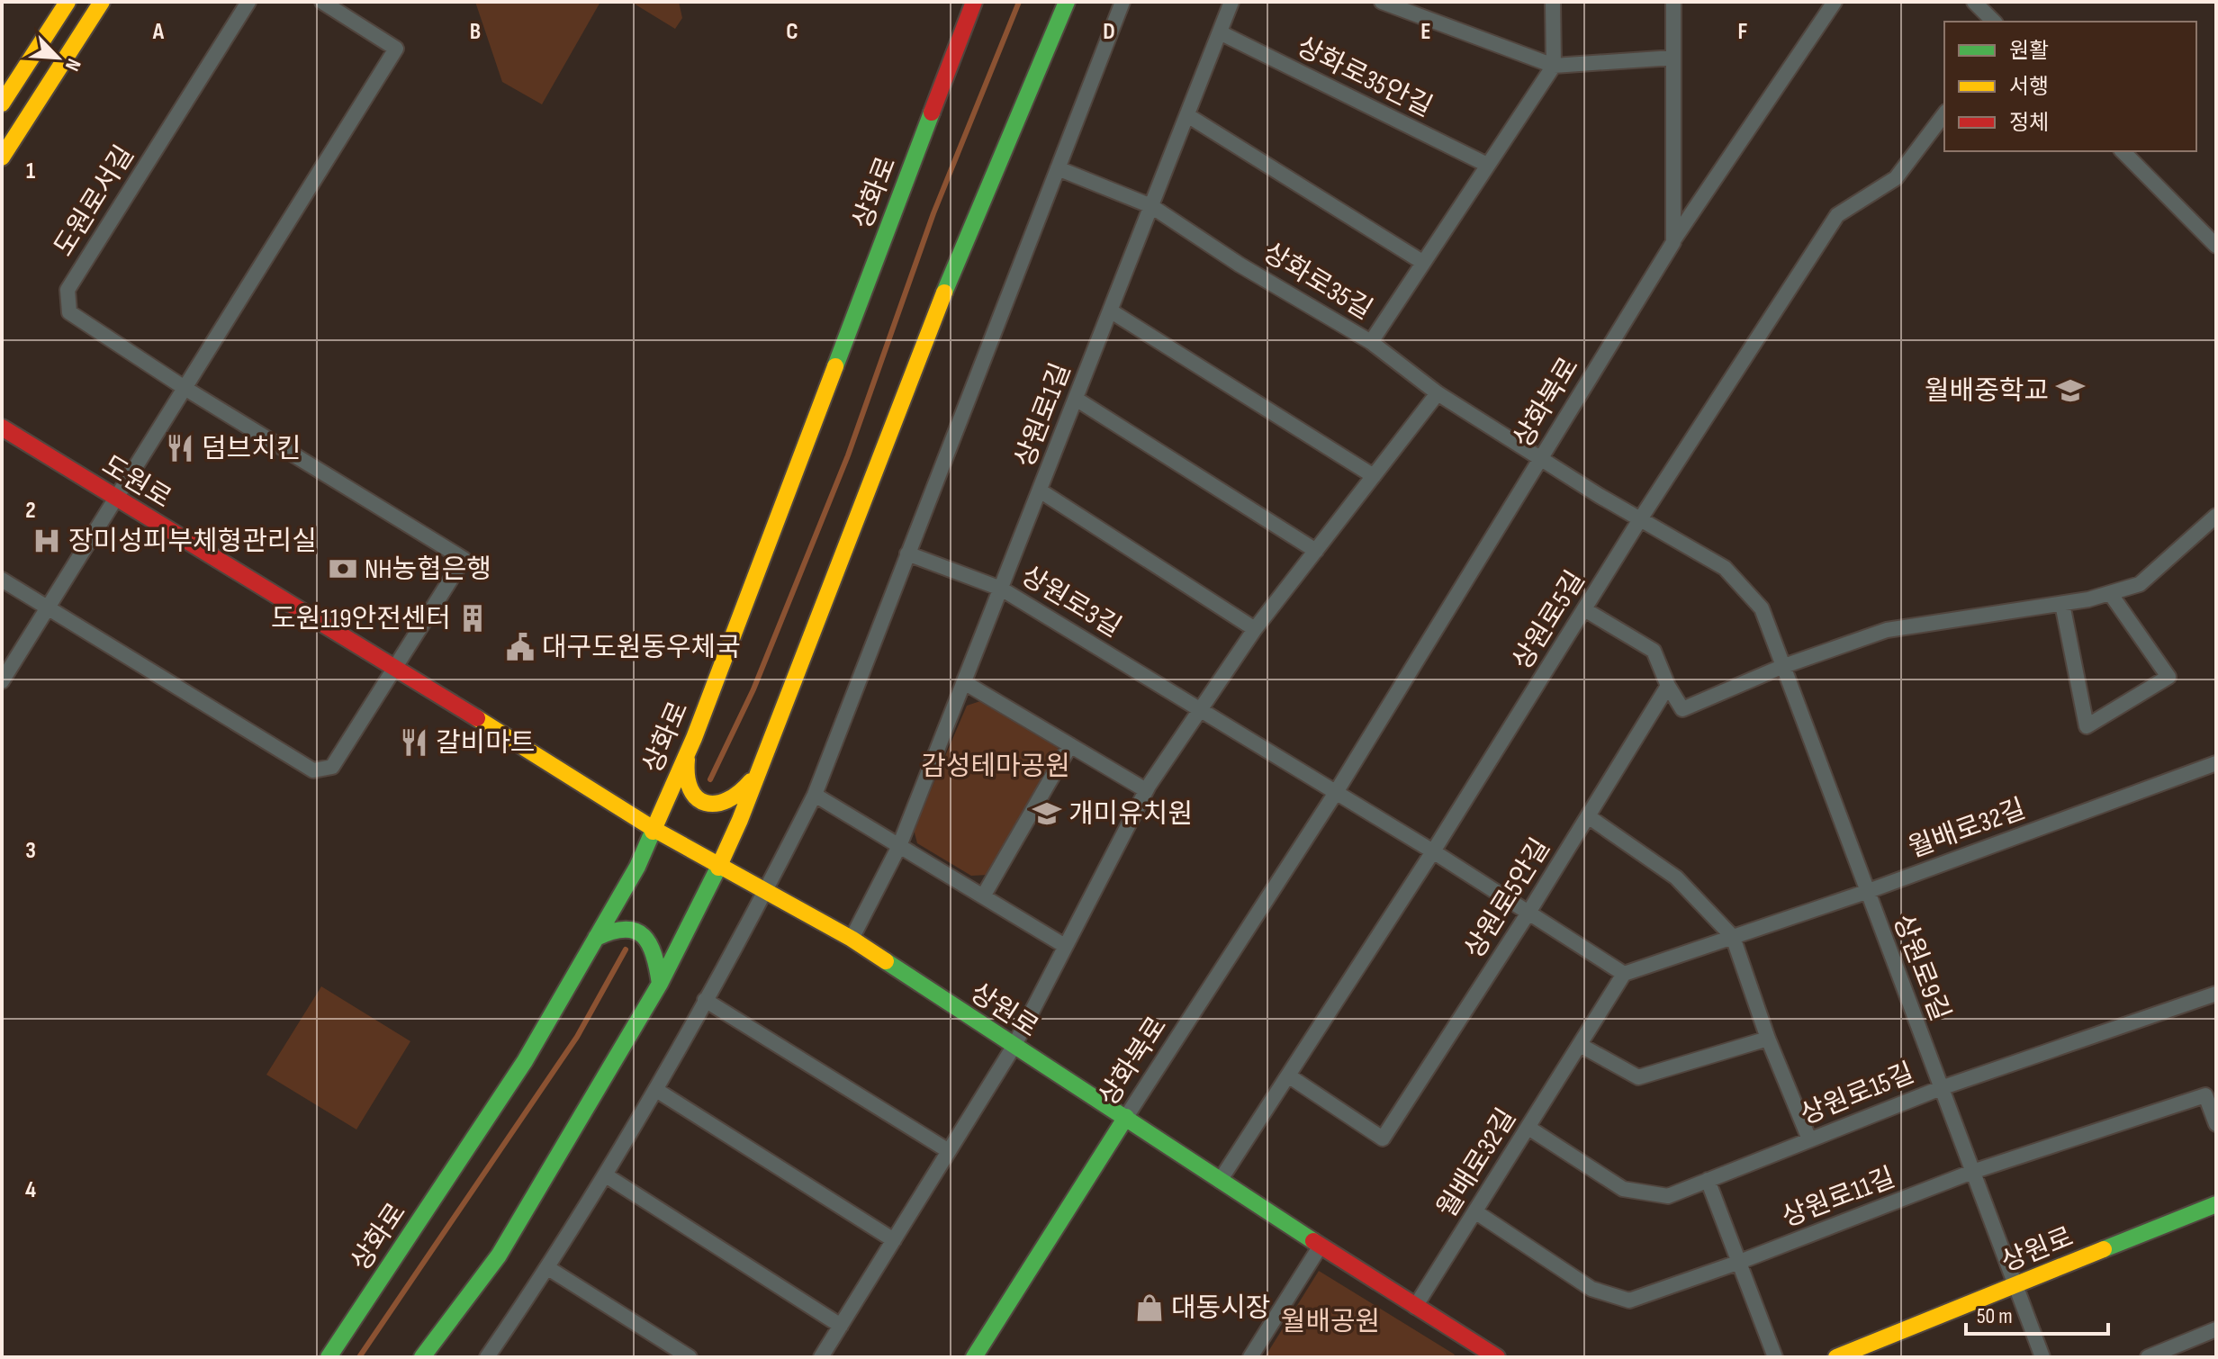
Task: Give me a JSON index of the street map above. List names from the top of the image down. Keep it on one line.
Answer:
{"streets":{"main road":["상화로","상화북로","도원로","상원로"],"street":["상화로35안길","도원로서길","상화로35길","상원로1길","상원로3길","상원로5길","월배로32길","상원로5안길","상원로9길","상원로15길","상원로11길"]},"crossings":[["상화로35안길","상원로1길"],["상화로","도원로"],["상화로","상원로"],["상화로35길","상화북로"],["상화로35길","상원로1길"],["상화로35길","상원로9길"],["상화북로","상원로9길"],["상화북로","상원로"],["상원로1길","상원로3길"],["상원로1길","상원로"],["도원로","상원로"],["상원로5길","상원로5안길"],["상원로5길","상원로9길"],["상원로5길","상원로"],["월배로32길","상원로9길"],["월배로32길","상원로"],["월배로32길","상원로15길"],["월배로32길","상원로11길"],["상원로9길","상원로"],["상원로9길","상원로15길"],["상원로9길","상원로11길"]],"parks":["감성테마공원","월배공원"],"places":{"school or university":["월배중학교","개미유치원"],"restaurant":["덤브치킨","갈비마트"],"hospital":["장미성피부체형관리실"],"bank":["NH농협은행"],"building":["도원119안전센터"],"public building":["대구도원동우체국"],"shop":["대동시장"]},"legend":["원활","서행","정체"],"scale_bar":"50 m","north":"bottom right","grid":{"columns":["A","B","C","D","E","F"],"rows":["1","2","3","4"]}}
